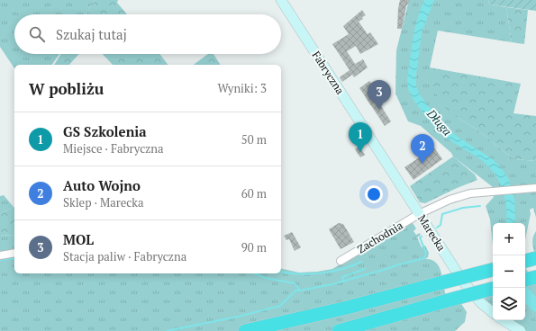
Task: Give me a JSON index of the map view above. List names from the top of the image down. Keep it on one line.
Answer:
{"streets":{"street":["Fabryczna","Marecka","Zachodnia"]},"crossings":[["Fabryczna","Marecka"],["Marecka","Zachodnia"]],"water":["Długa"],"page":{"search":"Szukaj tutaj","heading":["W pobliżu","Wyniki: 3"],"pins":["3","1","2"],"list":[{"mark":"1","name":"GS Szkolenia","note":"Miejsce · Fabryczna","value":"50 m"},{"mark":"2","name":"Auto Wojno","note":"Sklep · Marecka","value":"60 m"},{"mark":"3","name":"MOL","note":"Stacja paliw · Fabryczna","value":"90 m"}],"map_buttons":["+","−"]}}
